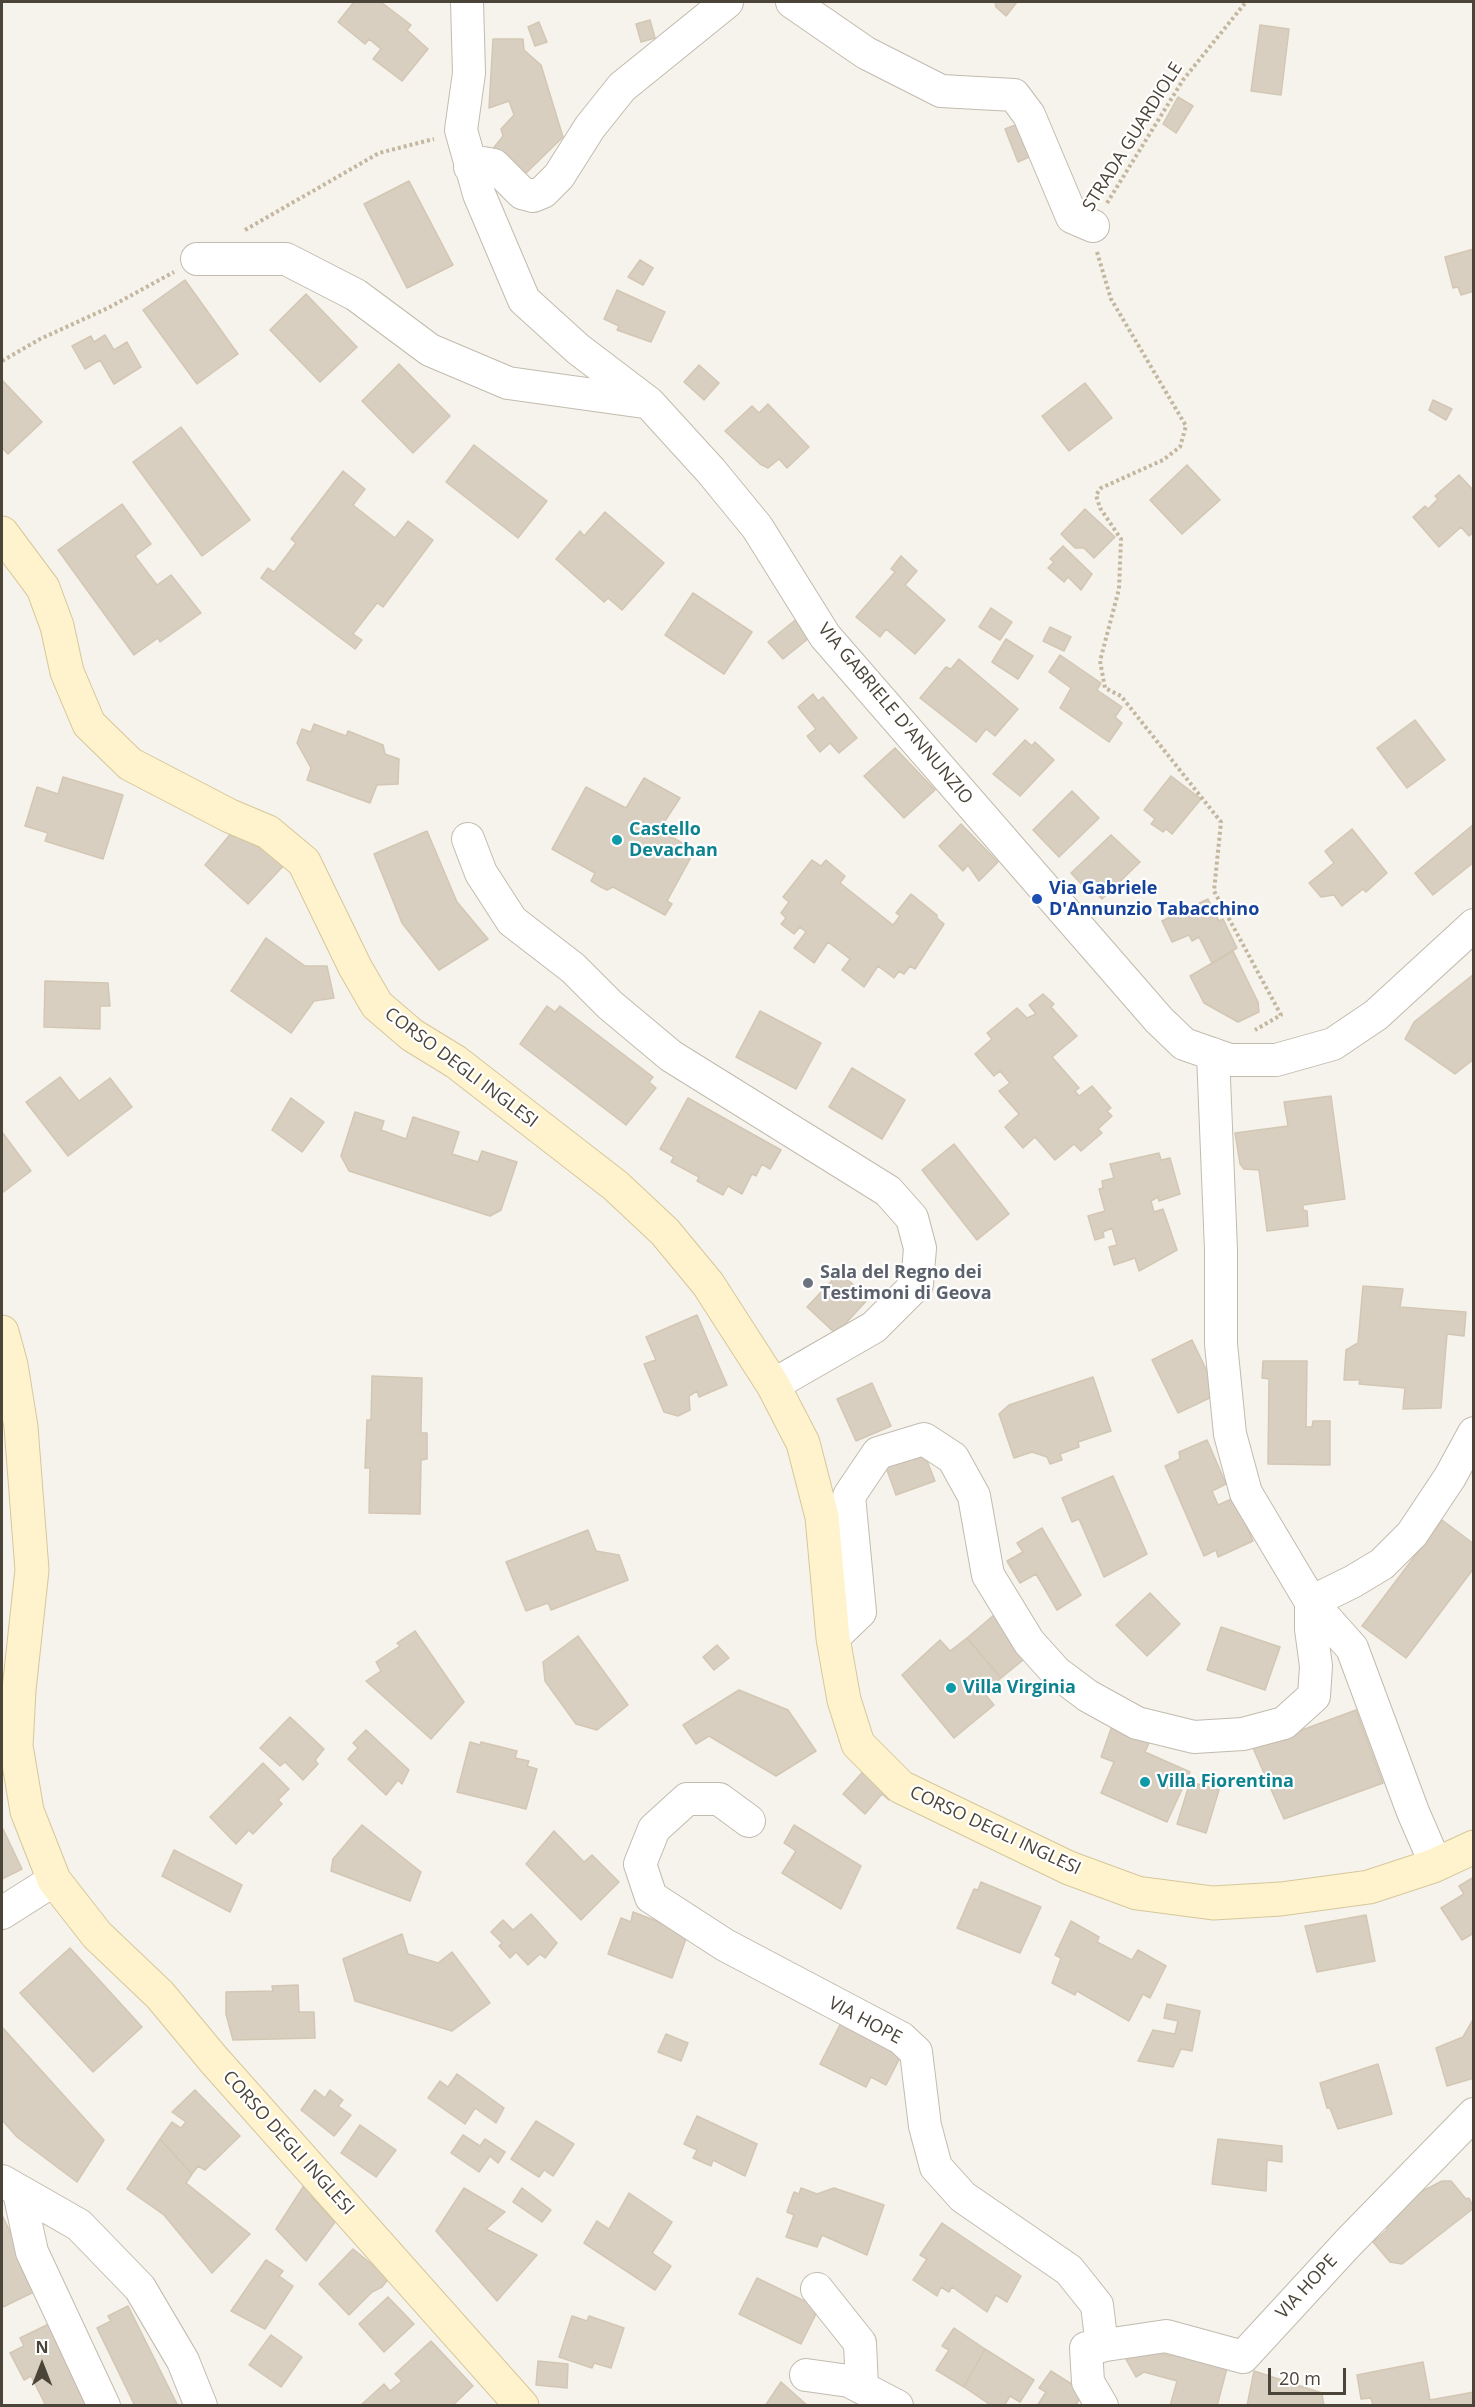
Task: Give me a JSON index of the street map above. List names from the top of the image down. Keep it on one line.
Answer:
{"streets":{"main road":["CORSO DEGLI INGLESI"],"street":["VIA GABRIELE D'ANNUNZIO","VIA HOPE"],"path":["STRADA GUARDIOLE"]},"places":["Castello Devachan","Via Gabriele D'Annunzio Tabacchino","Sala del Regno dei Testimoni di Geova","Villa Virginia","Villa Fiorentina"],"scale_bar":"20 m","north":"top"}
